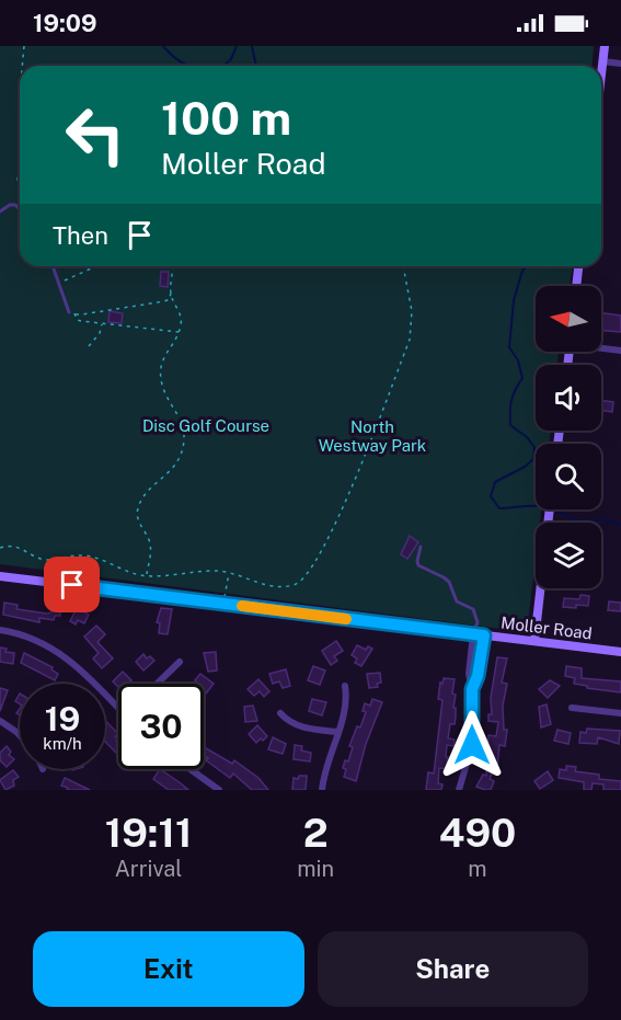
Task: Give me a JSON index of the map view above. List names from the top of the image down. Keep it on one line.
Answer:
{"streets":{"street":["Moller Road"]},"parks":["Disc Golf Course","North Westway Park"],"north":"left","page":{"status":"19:09","turn":["100 m","Moller Road"],"then":"Then","speed":"19 km/h","limit":"30","eta":["19:11","Arrival","2","min","490","m"],"buttons":["Exit","Share"]}}
